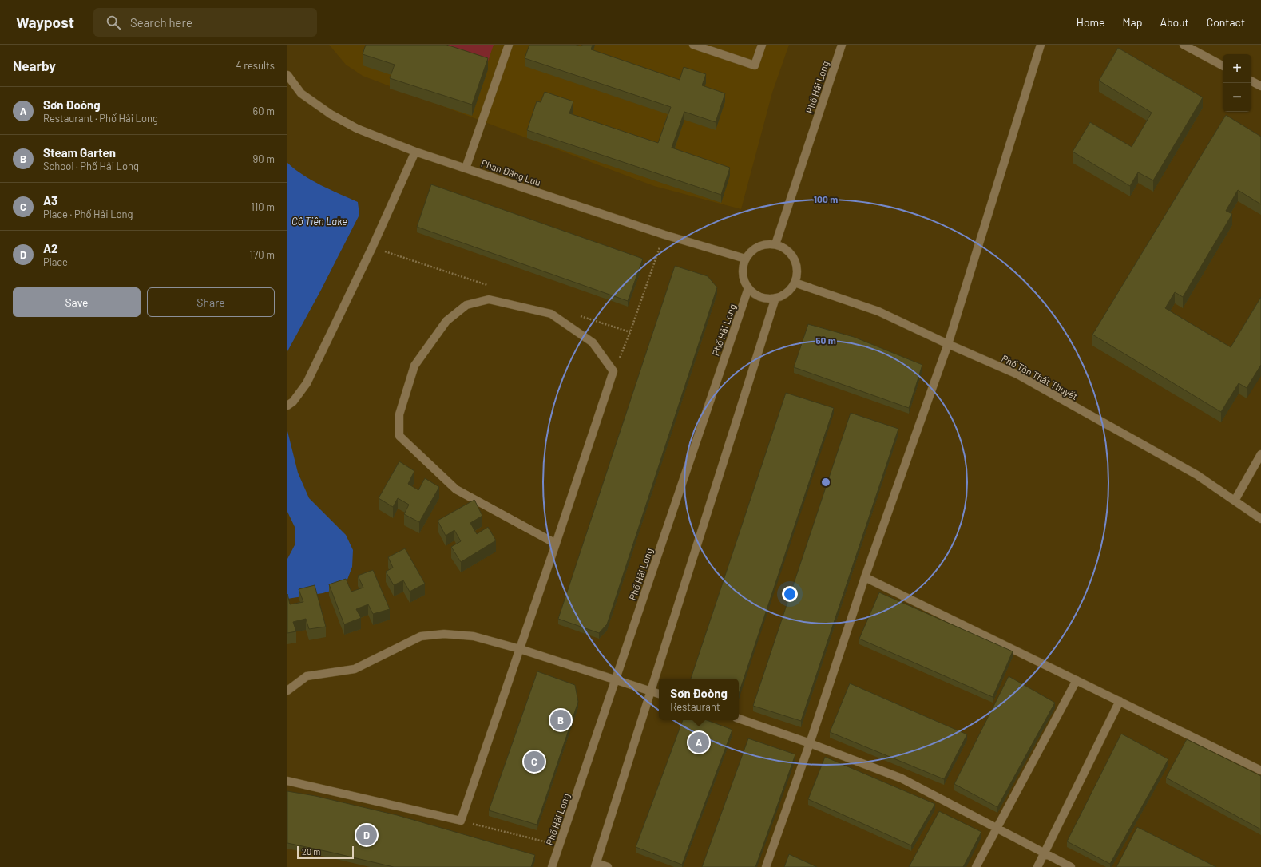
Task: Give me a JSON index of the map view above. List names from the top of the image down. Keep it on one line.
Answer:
{"streets":{"street":["Phố Hải Long","Phan Đăng Lưu","Phố Tôn Thất Thuyết"]},"crossings":[["Phố Hải Long","Phan Đăng Lưu"],["Phố Hải Long","Phố Tôn Thất Thuyết"],["Phan Đăng Lưu","Phố Tôn Thất Thuyết"]],"water":["Cô Tiên Lake"],"scale_bar":"20 m","page":{"header":"Waypost","search":"Search here","nav":["Home","Map","About","Contact"],"heading":["Nearby","4 results"],"map_buttons":["+","−"],"list":[{"mark":"A","name":"Sơn Đoòng","note":"Restaurant · Phố Hải Long","value":"60 m"},{"mark":"B","name":"Steam Garten","note":"School · Phố Hải Long","value":"90 m"},{"mark":"C","name":"A3","note":"Place · Phố Hải Long","value":"110 m"},{"mark":"D","name":"A2","note":"Place","value":"170 m"}],"buttons":["Save","Share"],"popup":["Sơn Đoòng","Restaurant"],"pins":["B","A","C","D"],"scale":"20 m"},"rings":["100 m","50 m"]}
